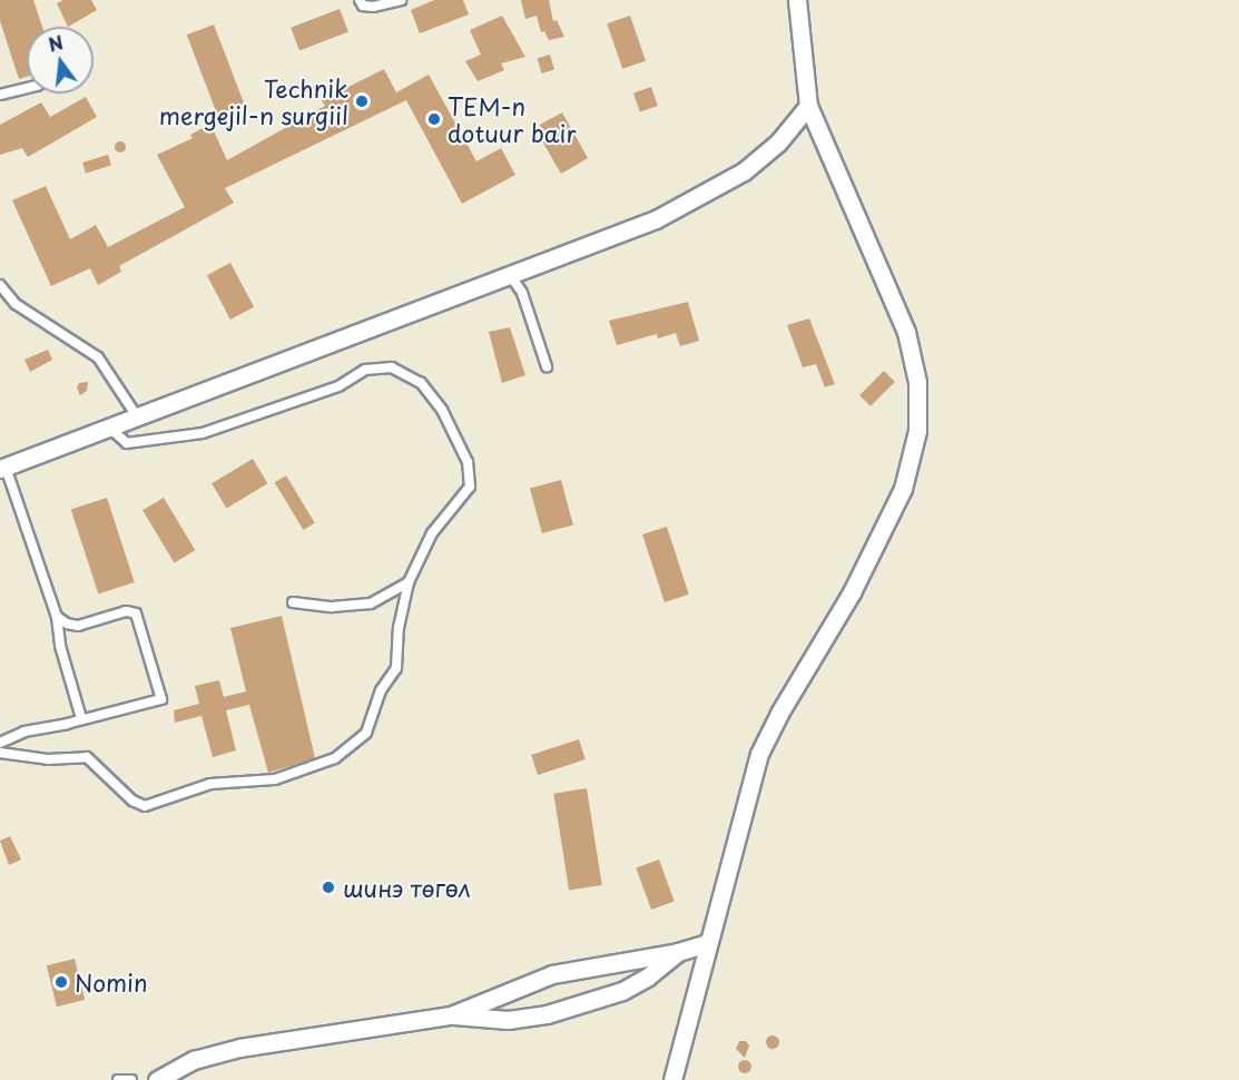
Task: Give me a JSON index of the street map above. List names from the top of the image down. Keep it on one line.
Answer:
{"places":["Technik mergejil-n surgiil","TEM-n dotuur bair","шинэ төгөл","Nomin"],"north":"top"}
